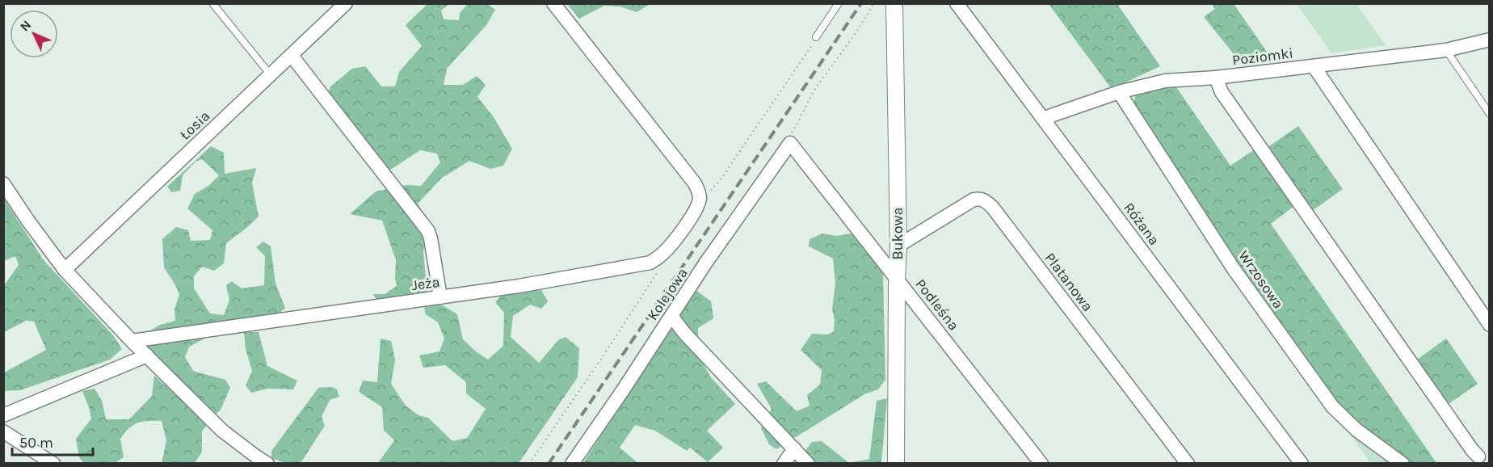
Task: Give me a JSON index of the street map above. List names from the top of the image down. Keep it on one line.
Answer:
{"streets":{"street":["Poziomki","Łosia","Różana","Bukowa","Wrzosowa","Platanowa","Jeża","Kolejowa","Podleśna"]},"crossings":[["Poziomki","Różana"],["Poziomki","Wrzosowa"],["Bukowa","Platanowa"],["Bukowa","Podleśna"],["Kolejowa","Podleśna"]],"scale_bar":"50 m","north":"top left"}
